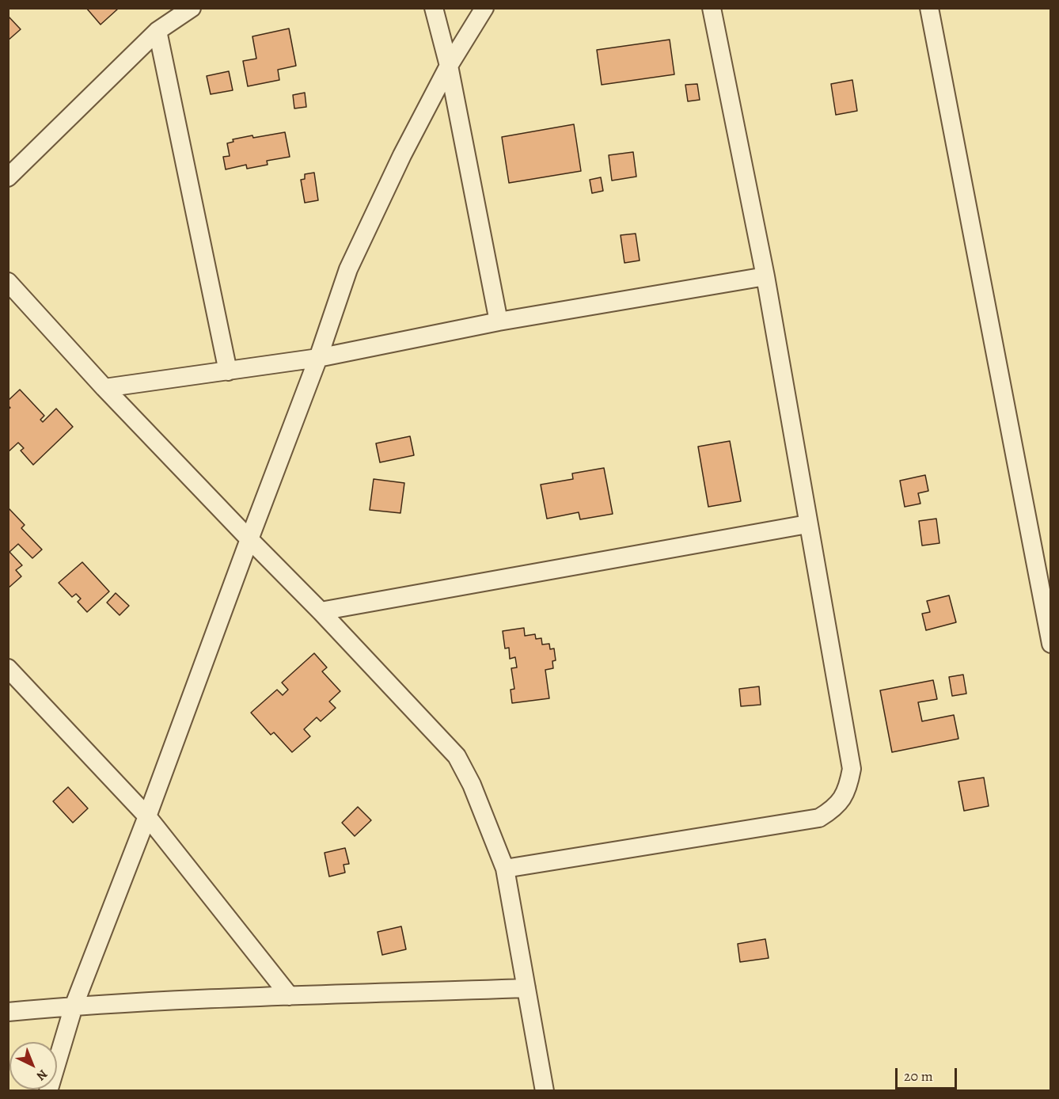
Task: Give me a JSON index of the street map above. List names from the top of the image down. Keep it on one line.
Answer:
{"scale_bar":"20 m","north":"bottom right"}
